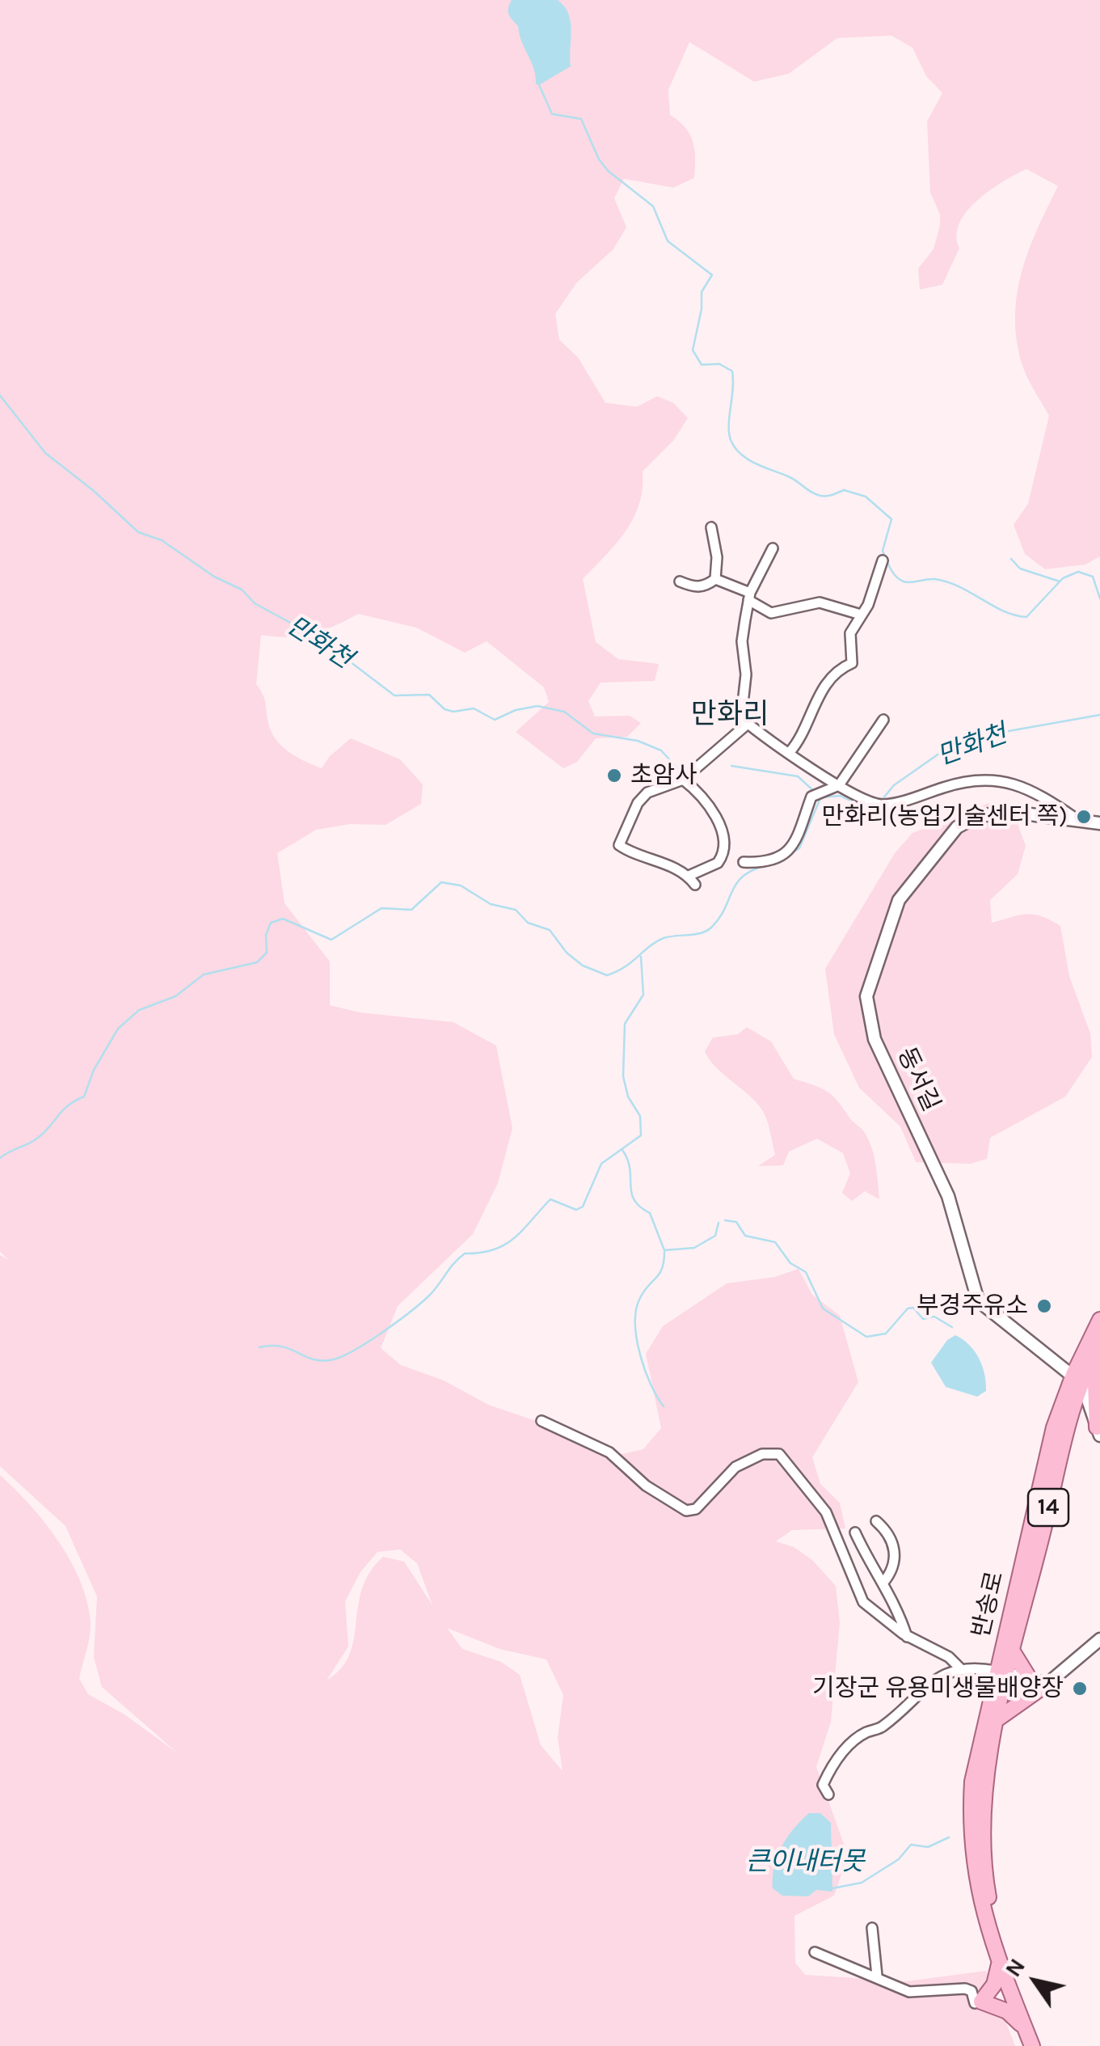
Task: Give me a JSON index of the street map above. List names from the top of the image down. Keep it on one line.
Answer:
{"streets":{"main road":["14","반송로"],"street":["동서길"]},"crossings":[["동서길","반송로"]],"districts":["만화리"],"water":["만화천","큰이내터못"],"places":["초암사","만화리(농업기술센터 쪽)","부경주유소","기장군 유용미생물배양장"],"north":"top left"}
